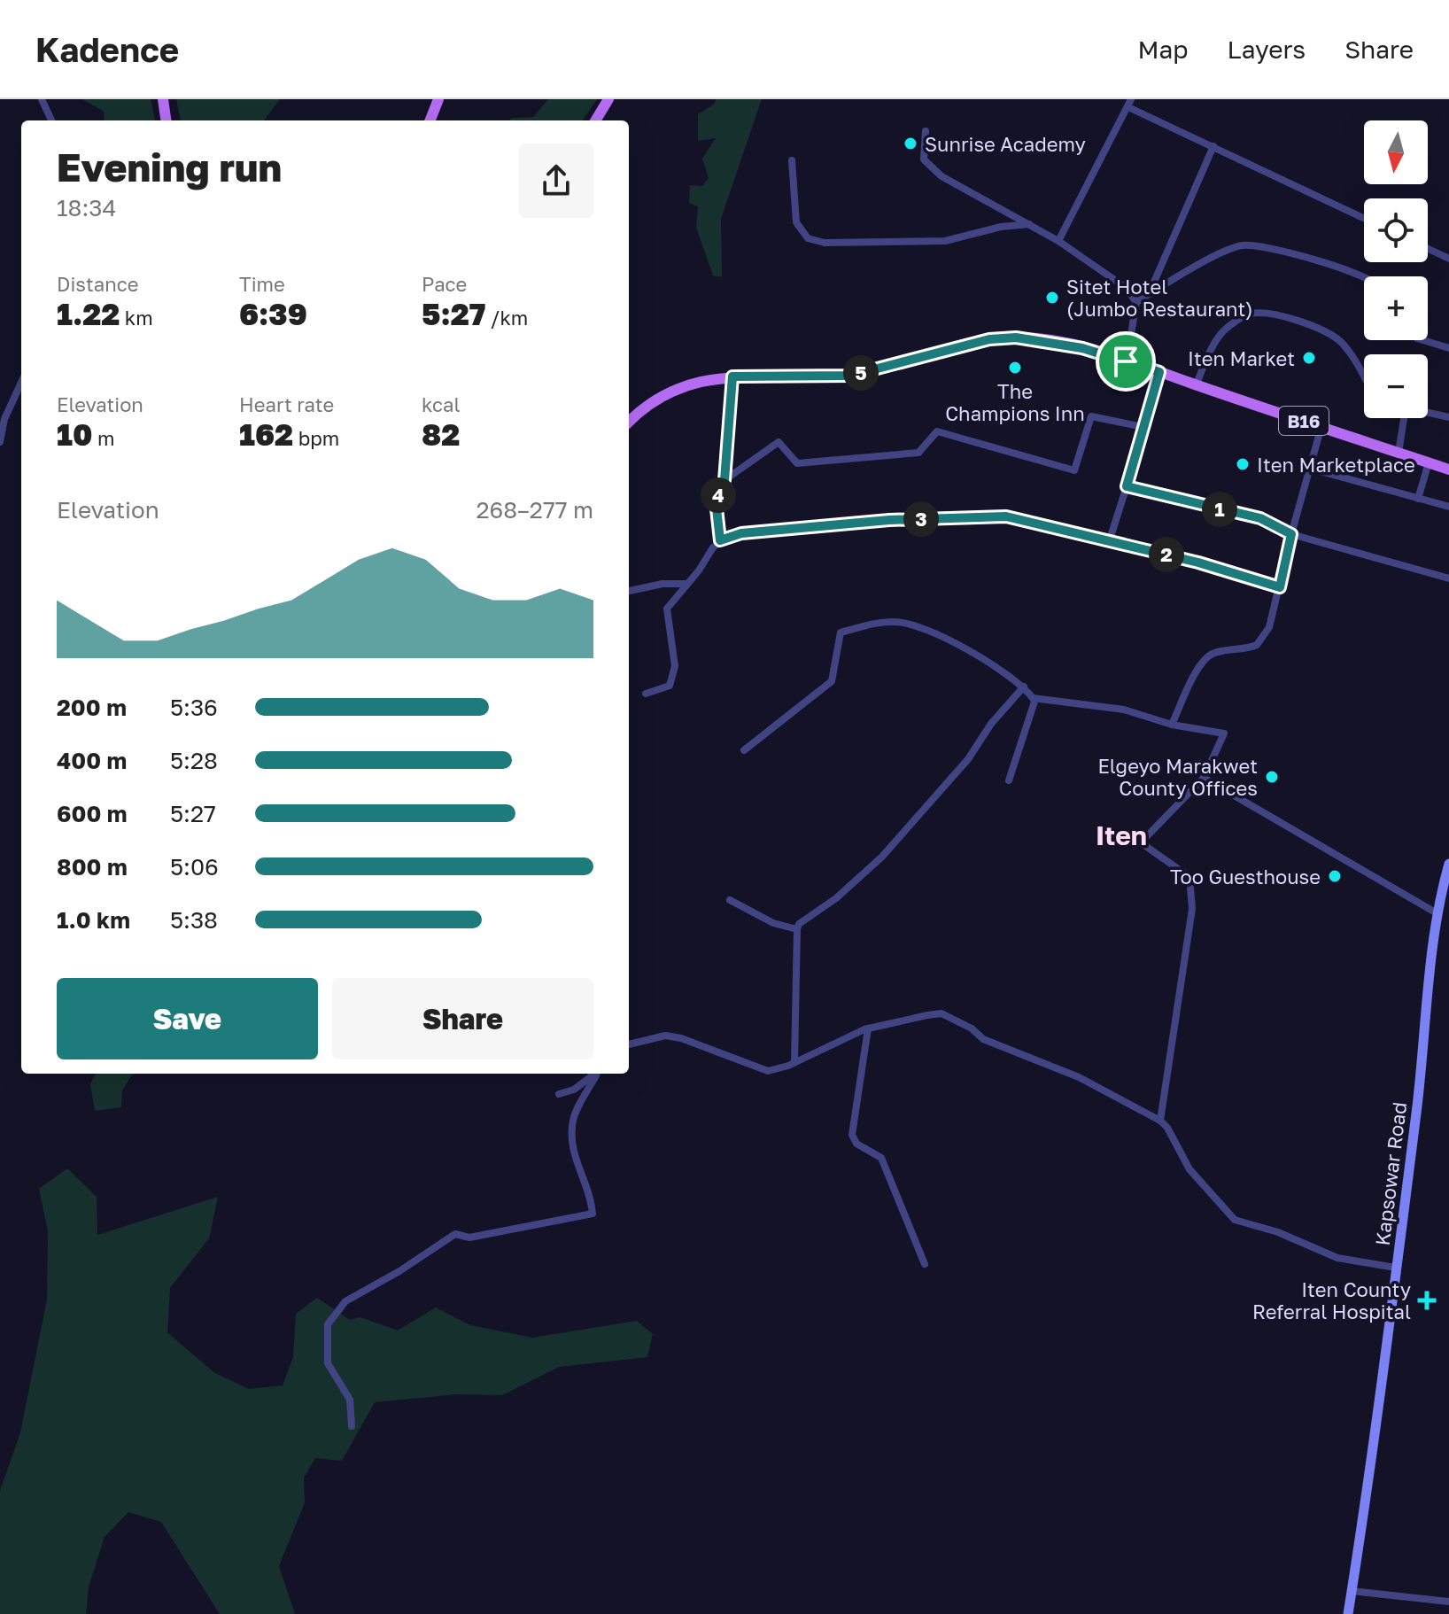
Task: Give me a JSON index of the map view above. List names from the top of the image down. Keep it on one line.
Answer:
{"streets":{"main road":["B16","Kapsowar Road"]},"districts":["Iten"],"places":{"other":["Sunrise Academy","Sitet Hotel (Jumbo Restaurant)","Iten Market","The Champions Inn","Iten Marketplace","Elgeyo Marakwet County Offices","Too Guesthouse"],"health":["Iten County Referral Hospital"]},"north":"bottom","page":{"header":"Kadence","nav":["Map","Layers","Share"],"map_buttons":["+","−"],"heading":["Evening run","18:34"],"stats":[["Distance","1.22 km"],["Time","6:39"],["Pace","5:27 /km"],["Elevation","10 m"],["Heart rate","162 bpm"],["kcal","82"]],"pins":["5","4","1","3","2"],"chart":["Elevation","268–277 m"],"list":[{"name":"200 m","note":"5:36"},{"name":"400 m","note":"5:28"},{"name":"600 m","note":"5:27"},{"name":"800 m","note":"5:06"},{"name":"1.0 km","note":"5:38"}],"buttons":["Save","Share"]}}
